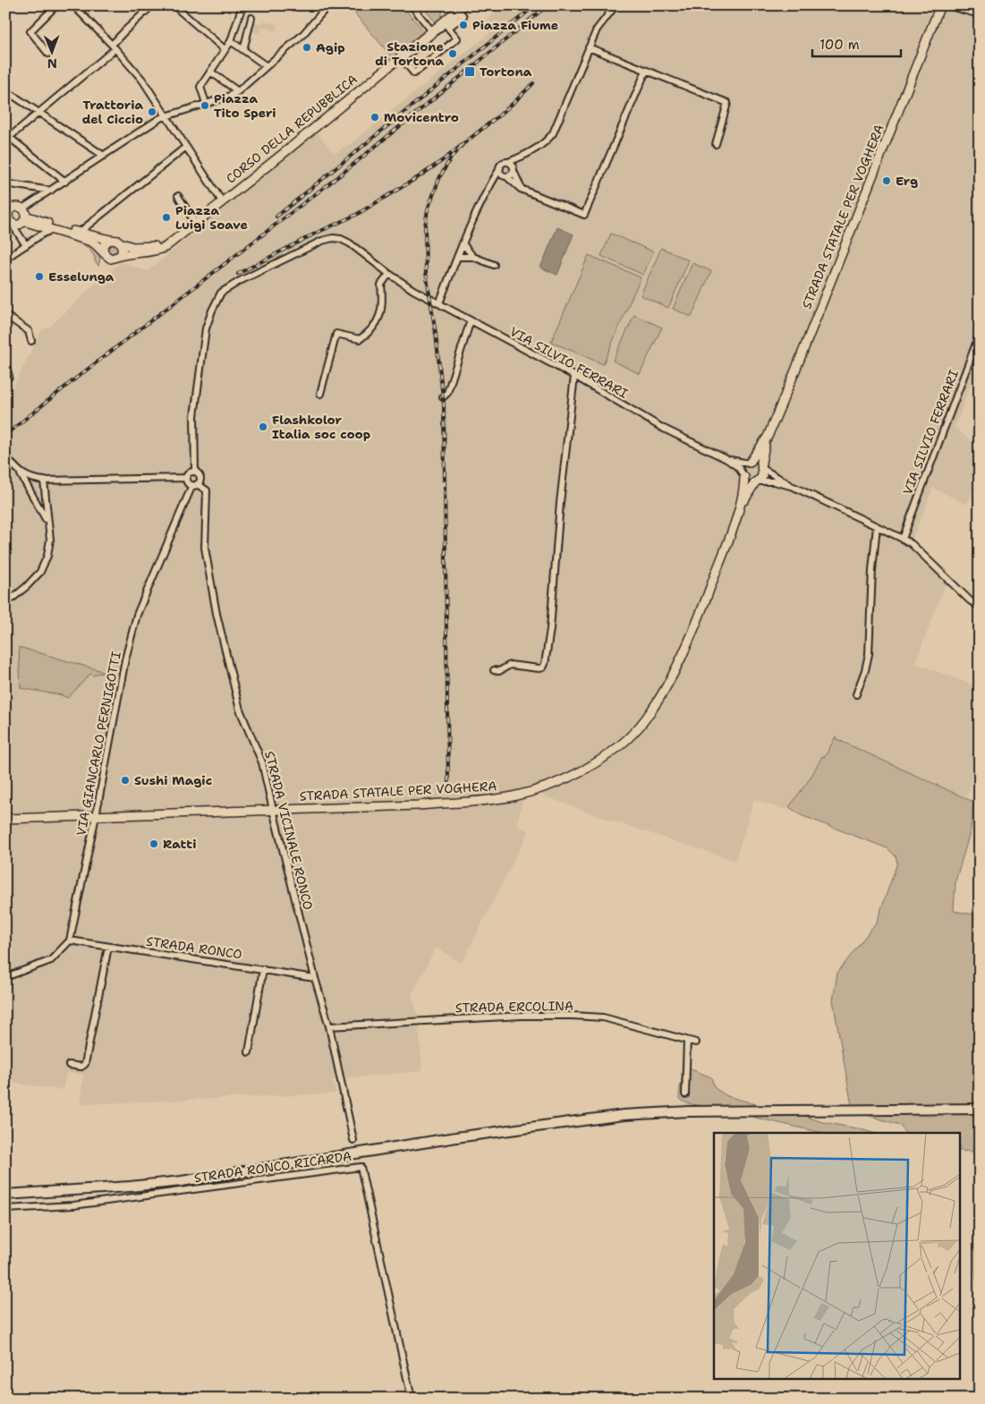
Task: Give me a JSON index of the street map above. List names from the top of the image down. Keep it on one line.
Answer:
{"streets":{"main road":["CORSO DELLA REPUBBLICA","STRADA STATALE PER VOGHERA"],"street":["VIA SILVIO FERRARI","VIA GIANCARLO PERNIGOTTI","STRADA VICINALE RONCO","STRADA RONCO","STRADA ERCOLINA","STRADA RONCO RICARDA"]},"crossings":[["STRADA STATALE PER VOGHERA","VIA SILVIO FERRARI"],["STRADA STATALE PER VOGHERA","VIA GIANCARLO PERNIGOTTI"],["STRADA STATALE PER VOGHERA","STRADA VICINALE RONCO"],["VIA SILVIO FERRARI","VIA GIANCARLO PERNIGOTTI"],["VIA SILVIO FERRARI","STRADA VICINALE RONCO"],["VIA GIANCARLO PERNIGOTTI","STRADA VICINALE RONCO"],["VIA GIANCARLO PERNIGOTTI","STRADA RONCO"],["STRADA VICINALE RONCO","STRADA RONCO"],["STRADA VICINALE RONCO","STRADA RONCO RICARDA"],["STRADA RONCO","STRADA RONCO RICARDA"],["STRADA ERCOLINA","STRADA RONCO RICARDA"]],"places":{"other":["Piazza Fiume","Agip","Stazione di Tortona","Piazza Tito Speri","Trattoria del Ciccio","Movicentro","Erg","Piazza Luigi Soave","Esselunga","Flashkolor Italia soc coop","Sushi Magic","Ratti"],"transit":["Tortona"]},"scale_bar":"100 m","north":"bottom"}
